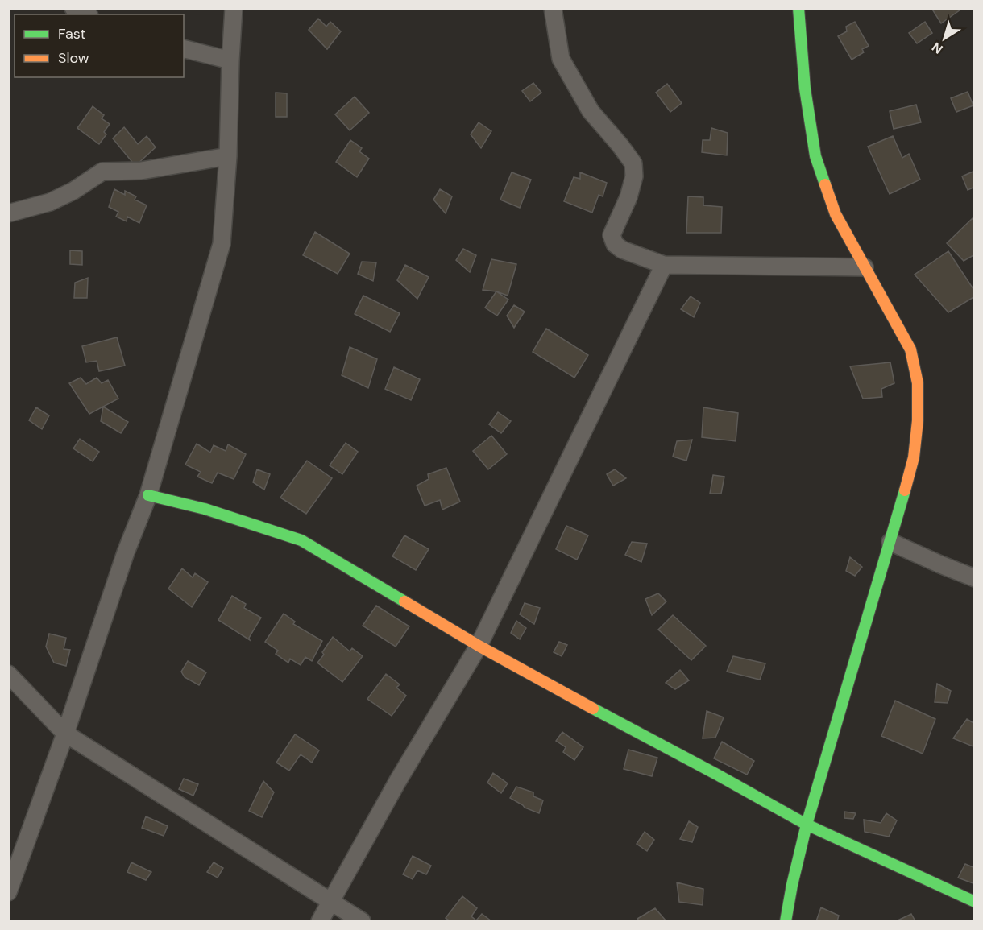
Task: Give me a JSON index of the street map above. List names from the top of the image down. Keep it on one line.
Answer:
{"legend":["Fast","Slow"],"north":"bottom left"}
